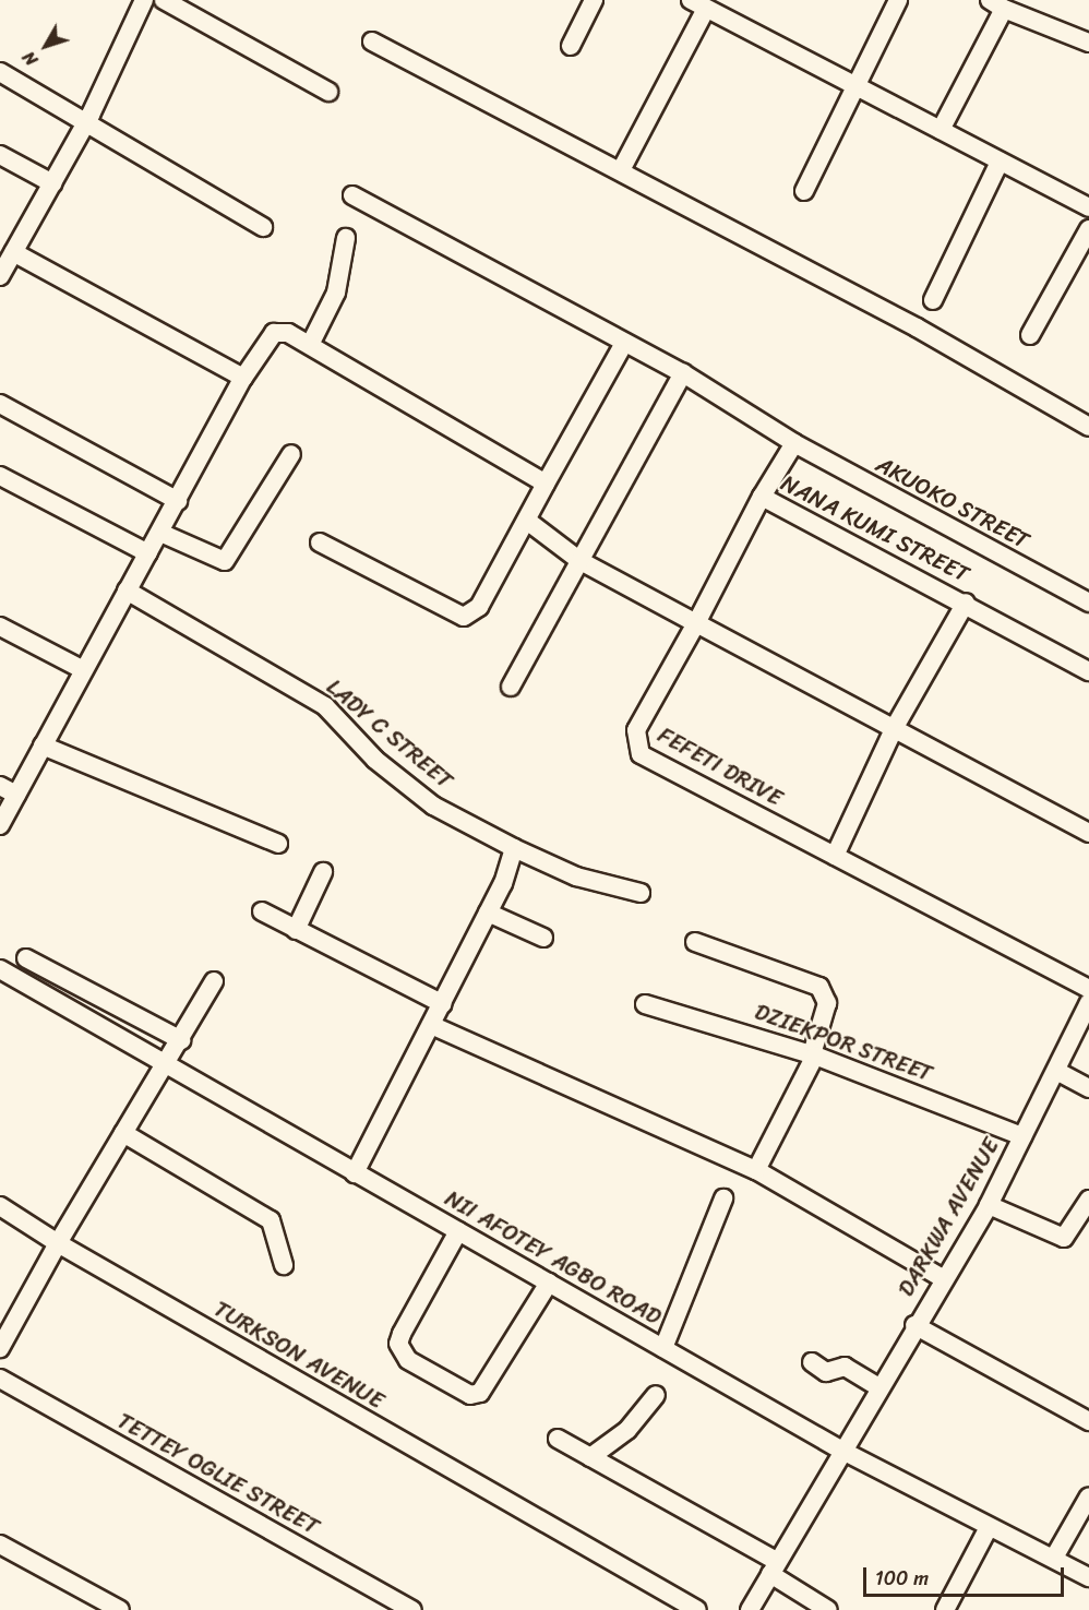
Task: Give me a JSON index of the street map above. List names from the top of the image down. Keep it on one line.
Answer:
{"streets":{"street":["AKUOKO STREET","NANA KUMI STREET","LADY C STREET","FEFETI DRIVE","DZIEKPOR STREET","DARKWA AVENUE","NII AFOTEY AGBO ROAD","TURKSON AVENUE","TETTEY OGLIE STREET"]},"crossings":[["NANA KUMI STREET","FEFETI DRIVE"],["DZIEKPOR STREET","DARKWA AVENUE"],["DARKWA AVENUE","NII AFOTEY AGBO ROAD"]],"scale_bar":"100 m","north":"bottom left"}
